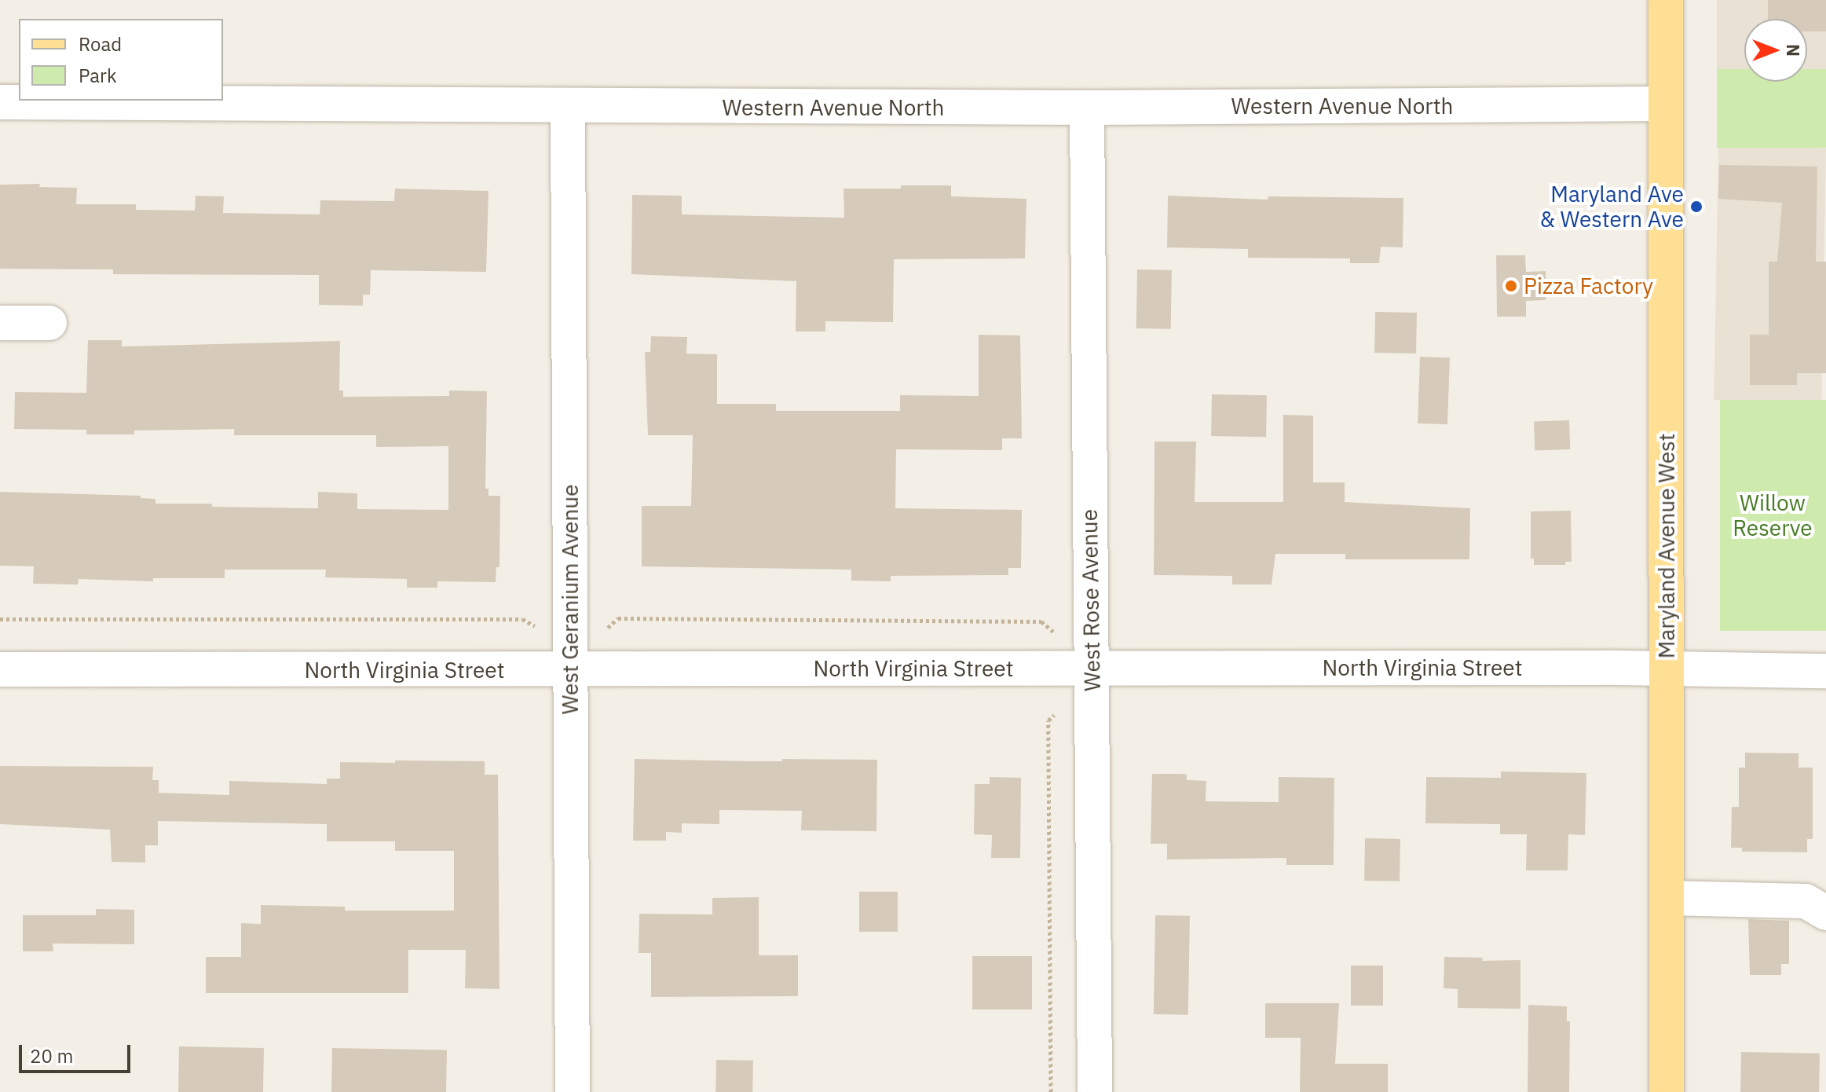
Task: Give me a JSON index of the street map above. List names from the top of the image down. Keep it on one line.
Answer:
{"streets":{"main road":["Maryland Avenue West"],"street":["Western Avenue North","West Geranium Avenue","West Rose Avenue","North Virginia Street"]},"crossings":[["Western Avenue North","Maryland Avenue West"],["Western Avenue North","West Geranium Avenue"],["Western Avenue North","West Rose Avenue"],["Maryland Avenue West","North Virginia Street"],["West Geranium Avenue","North Virginia Street"],["West Rose Avenue","North Virginia Street"]],"parks":["Willow Reserve"],"places":["Maryland Ave & Western Ave","Pizza Factory"],"legend":["Road","Park"],"scale_bar":"20 m","north":"right"}
